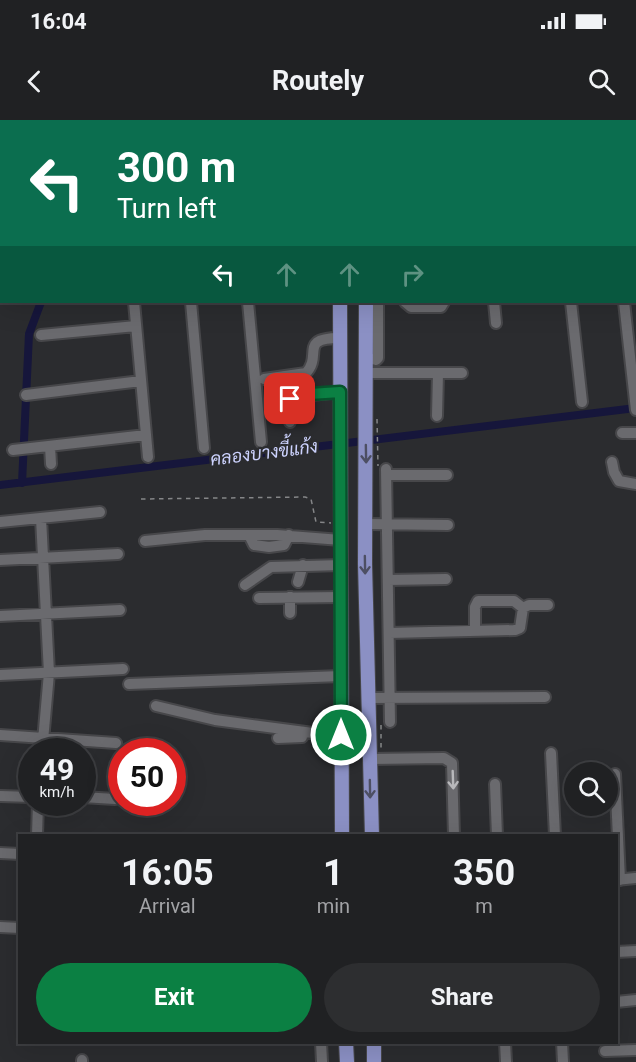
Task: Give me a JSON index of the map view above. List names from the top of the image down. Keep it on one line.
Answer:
{"water":["คลองบางขี้แก้ง"],"page":{"status":"16:04","header":"Routely","turn":["300 m","Turn left"],"speed":"49 km/h","limit":"50","eta":["16:05","Arrival","1","min","350","m"],"buttons":["Exit","Share"]}}
